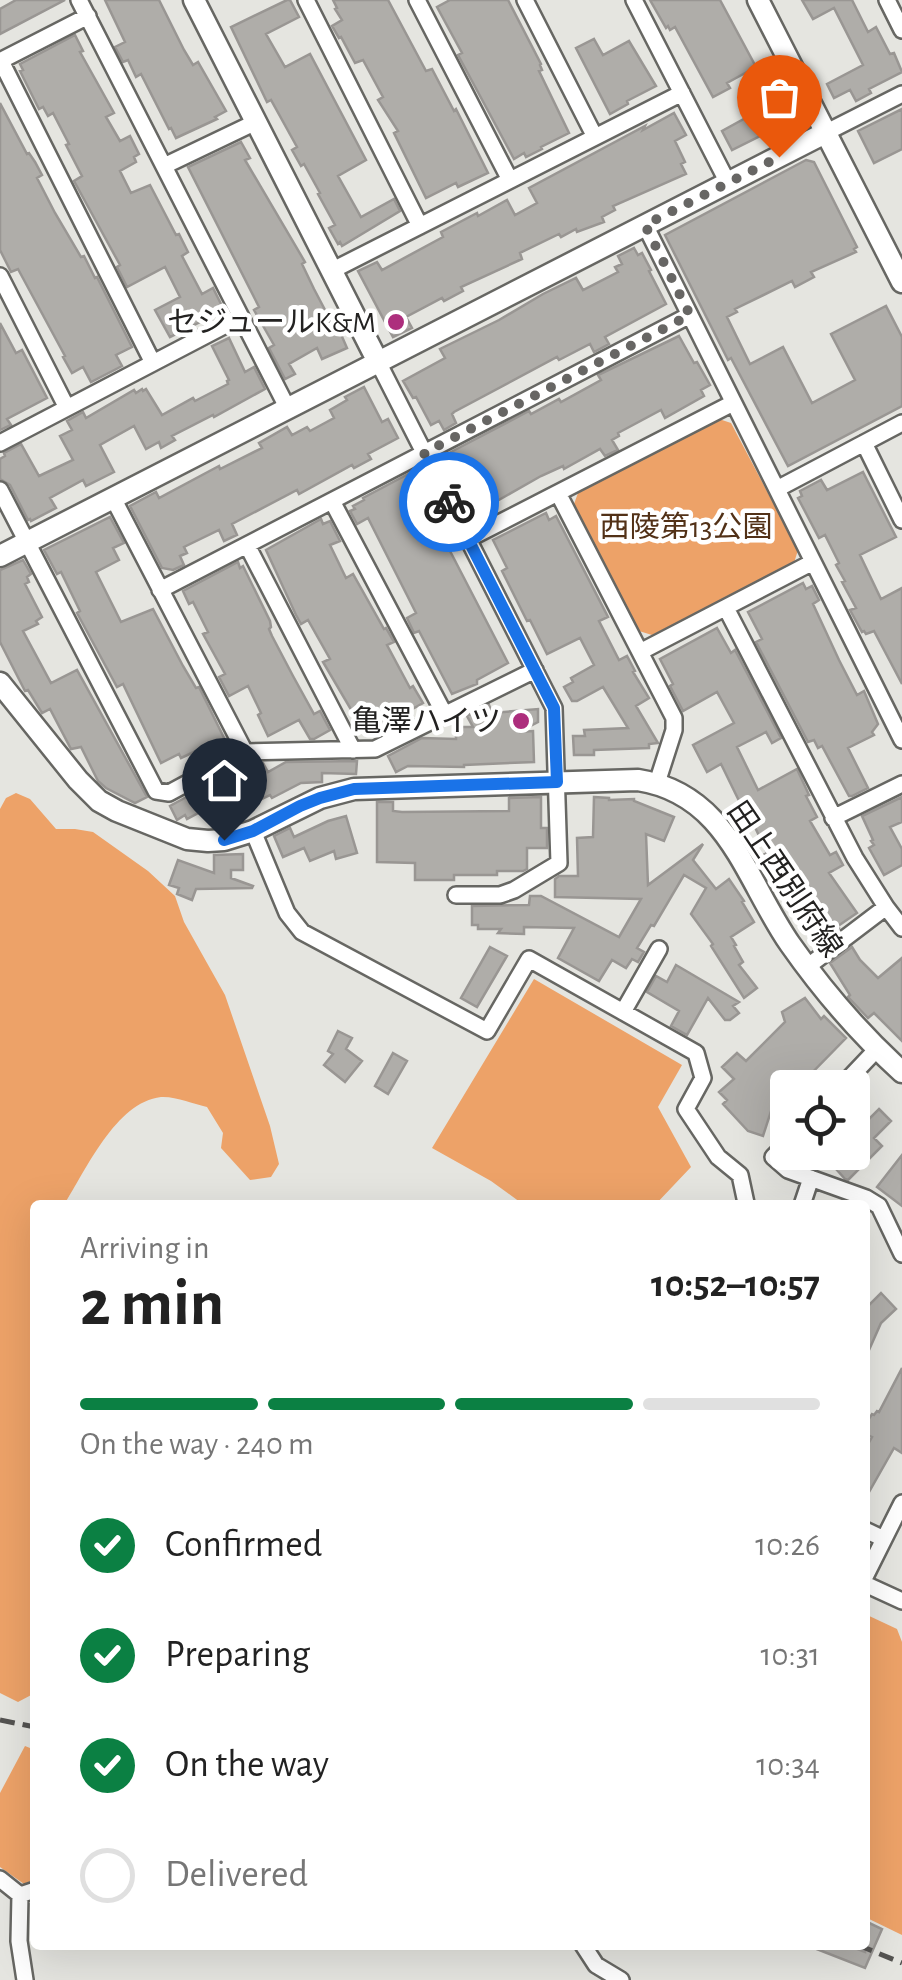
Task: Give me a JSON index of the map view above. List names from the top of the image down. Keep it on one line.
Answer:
{"streets":{"street":["田上西別府線"]},"parks":["西陵第13公園"],"places":["セジュールK&M","亀澤ハイツ"],"page":{"heading":["2 min","Arriving in","10:52–10:57"],"bar":"On the way · 240 m","list":[["Confirmed","10:26"],["Preparing","10:31"],["On the way","10:34"],"Delivered"]}}
